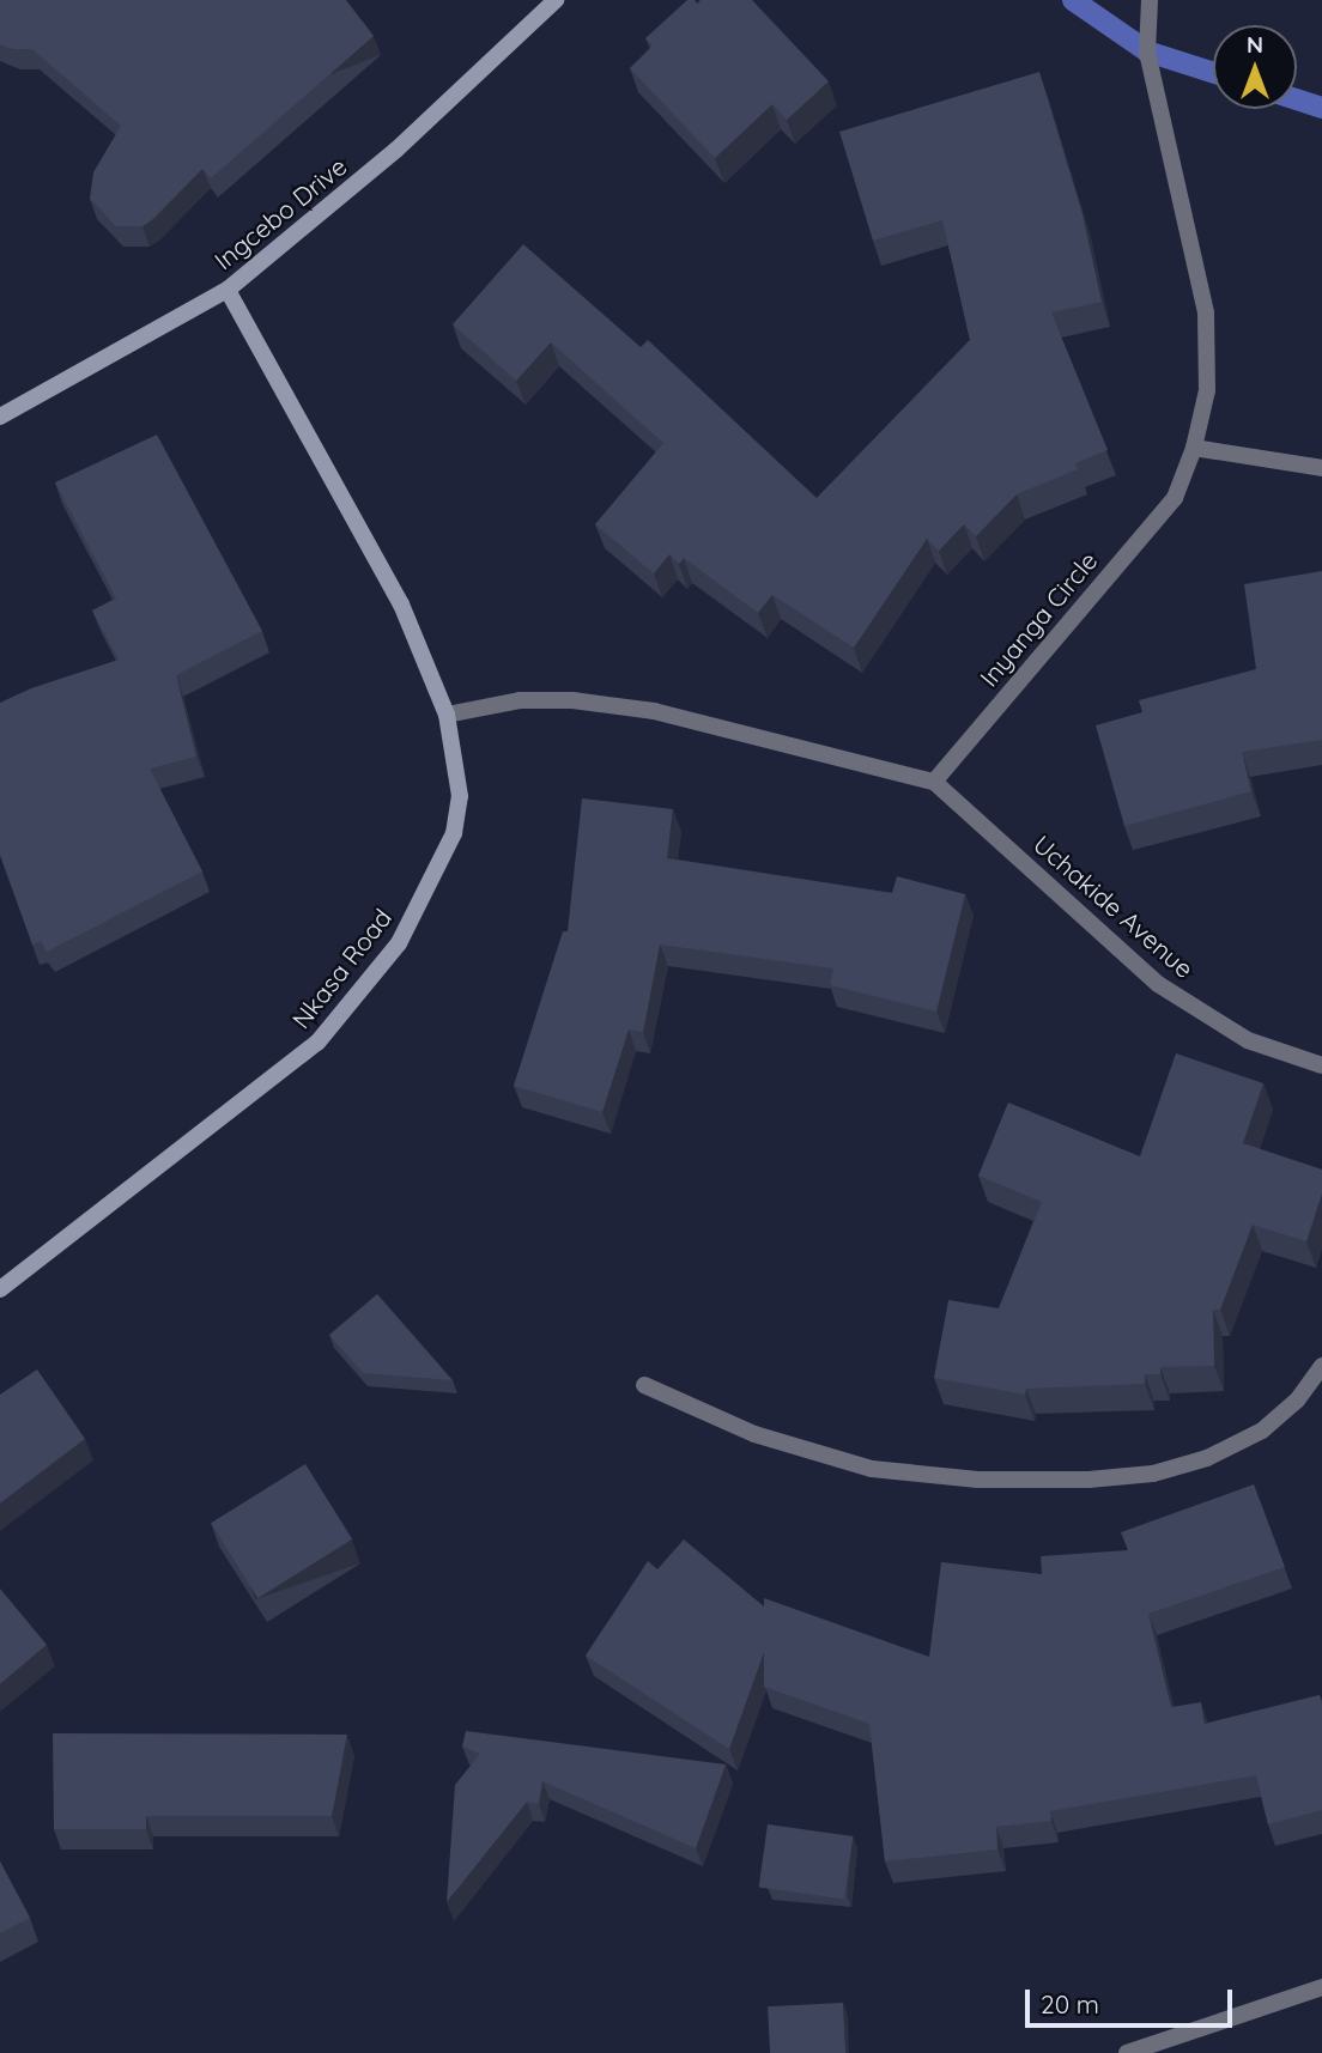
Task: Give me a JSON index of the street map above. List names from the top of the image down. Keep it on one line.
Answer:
{"streets":{"street":["Ingcebo Drive","Inyanga Circle","Uchakide Avenue","Nkasa Road"]},"crossings":[["Ingcebo Drive","Nkasa Road"],["Inyanga Circle","Uchakide Avenue"]],"scale_bar":"20 m","north":"top"}
